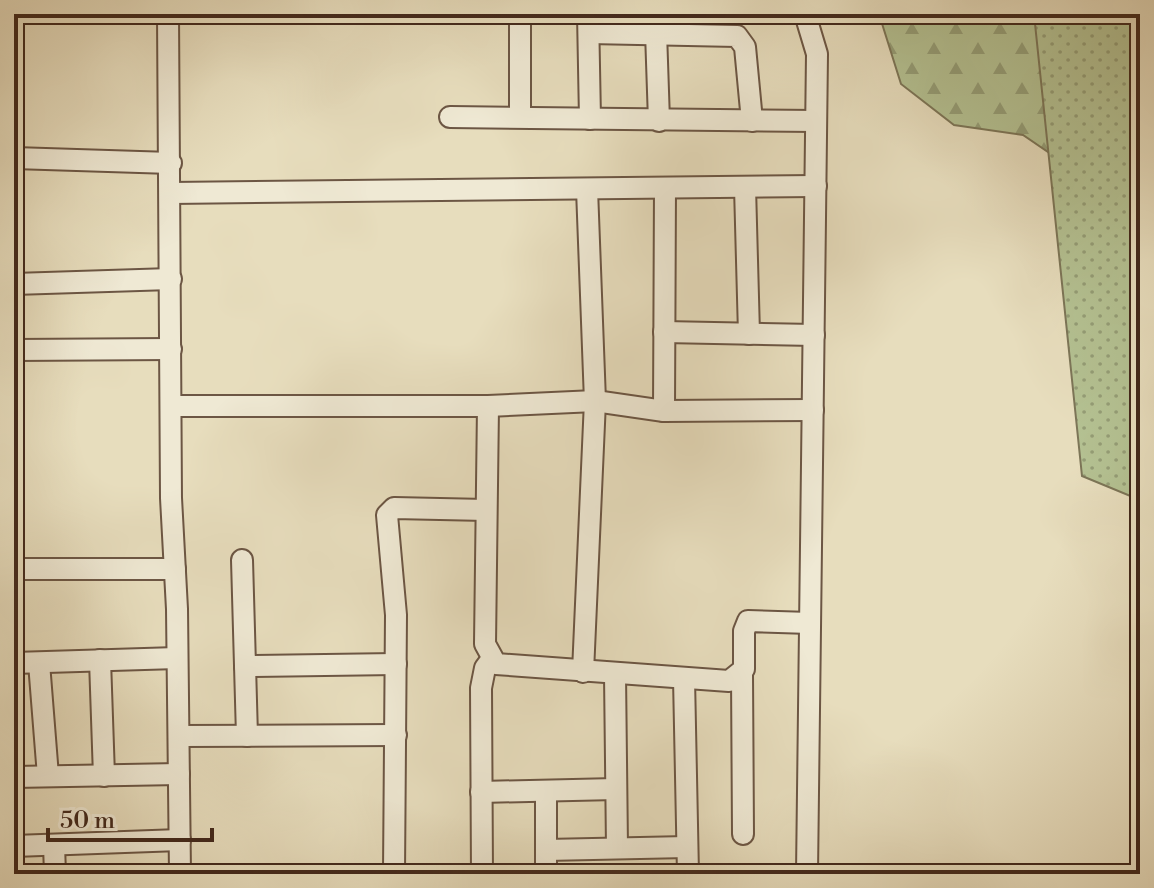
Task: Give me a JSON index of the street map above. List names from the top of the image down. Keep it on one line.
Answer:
{"scale_bar":"50 m"}
